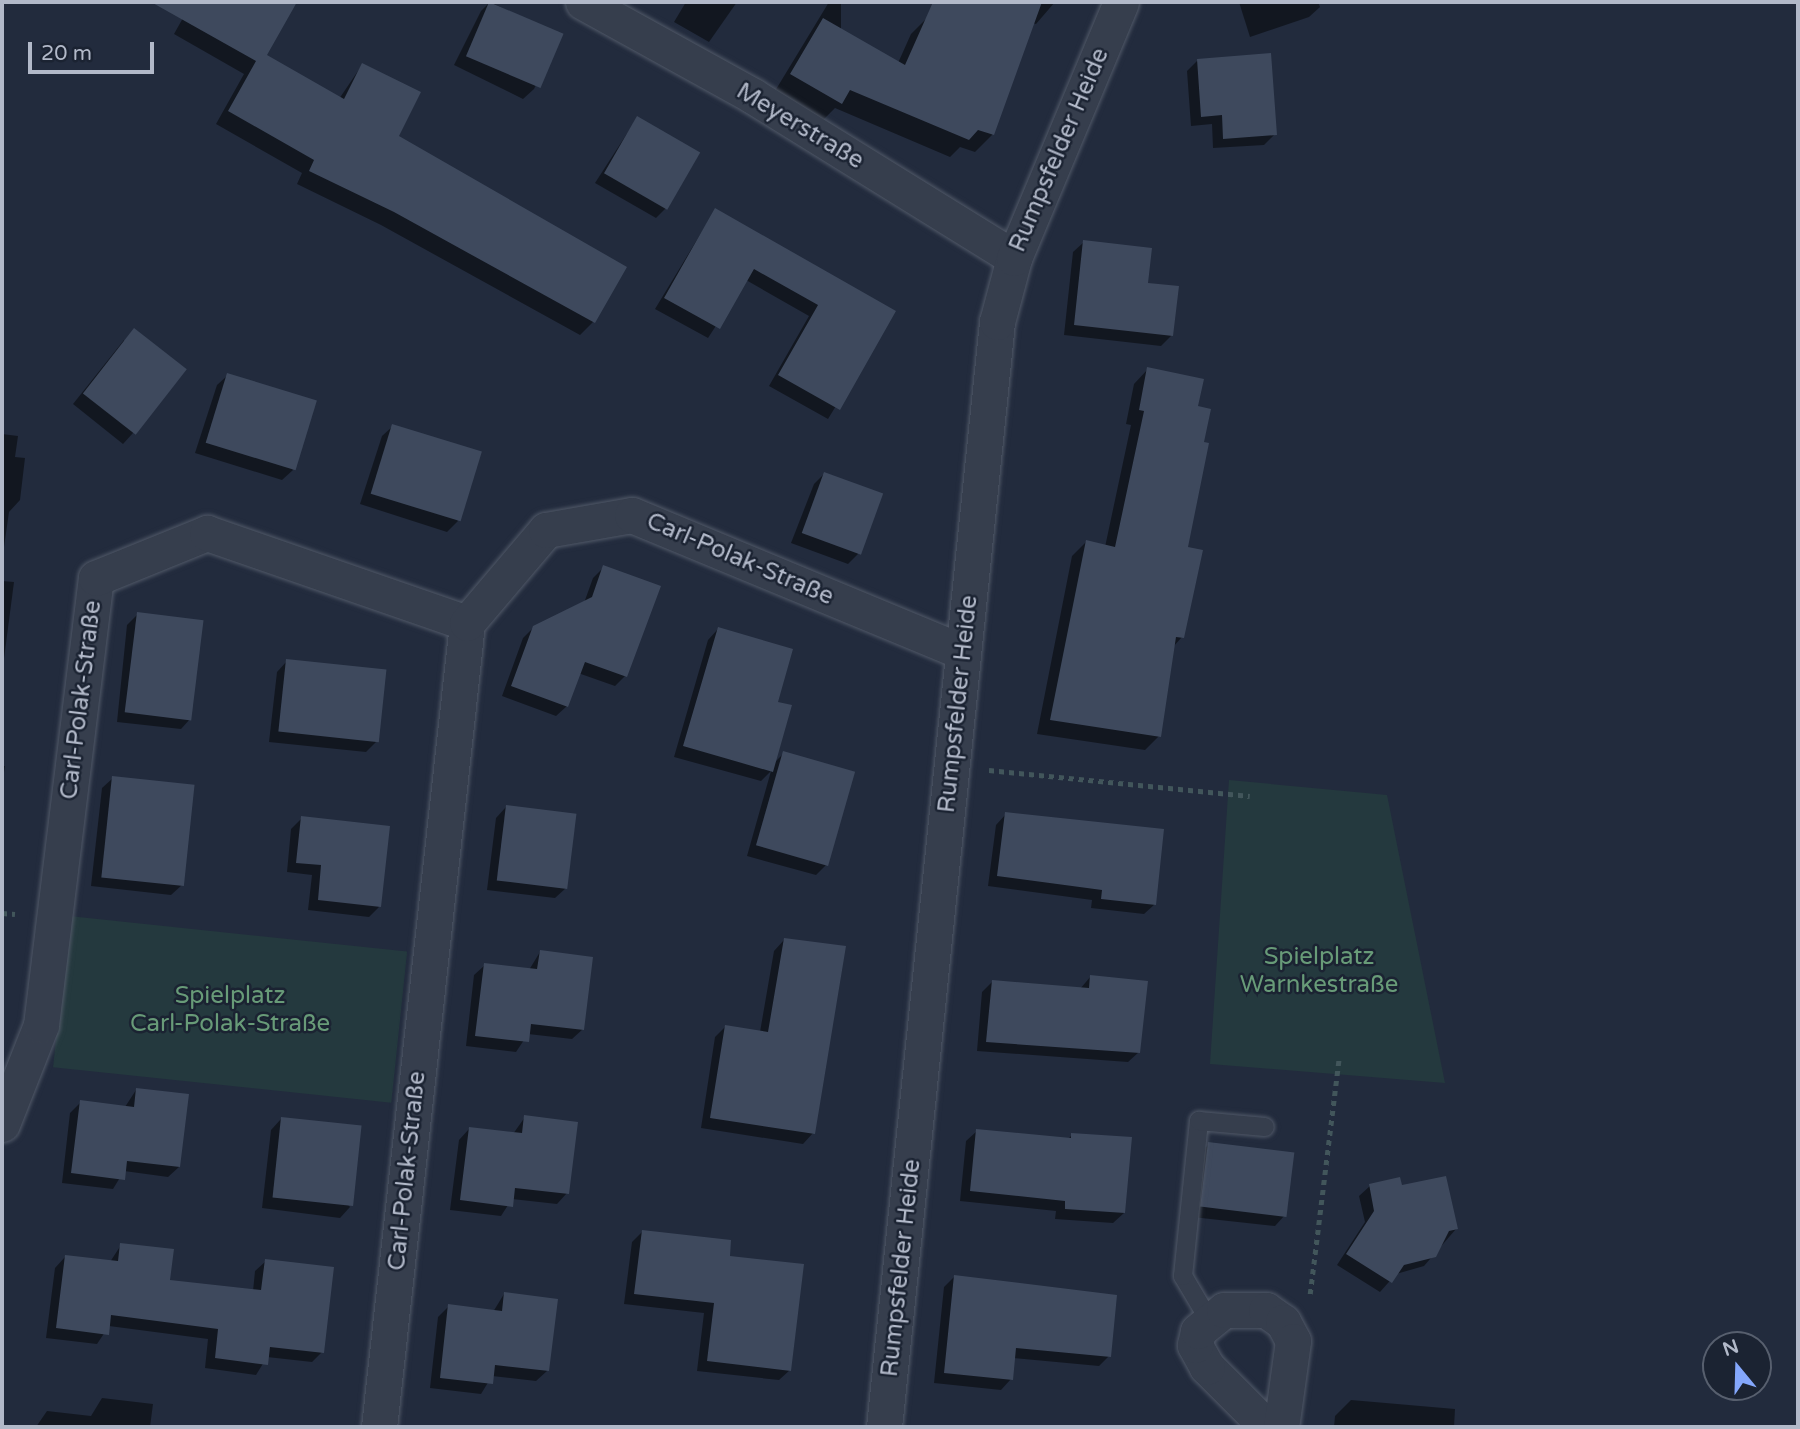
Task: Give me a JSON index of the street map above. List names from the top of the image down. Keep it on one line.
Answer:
{"streets":{"street":["Meyerstraße","Rumpsfelder Heide","Carl-Polak-Straße"]},"crossings":[["Meyerstraße","Rumpsfelder Heide"],["Rumpsfelder Heide","Carl-Polak-Straße"]],"parks":["Spielplatz Warnkestraße","Spielplatz Carl-Polak-Straße"],"scale_bar":"20 m","north":"top"}
